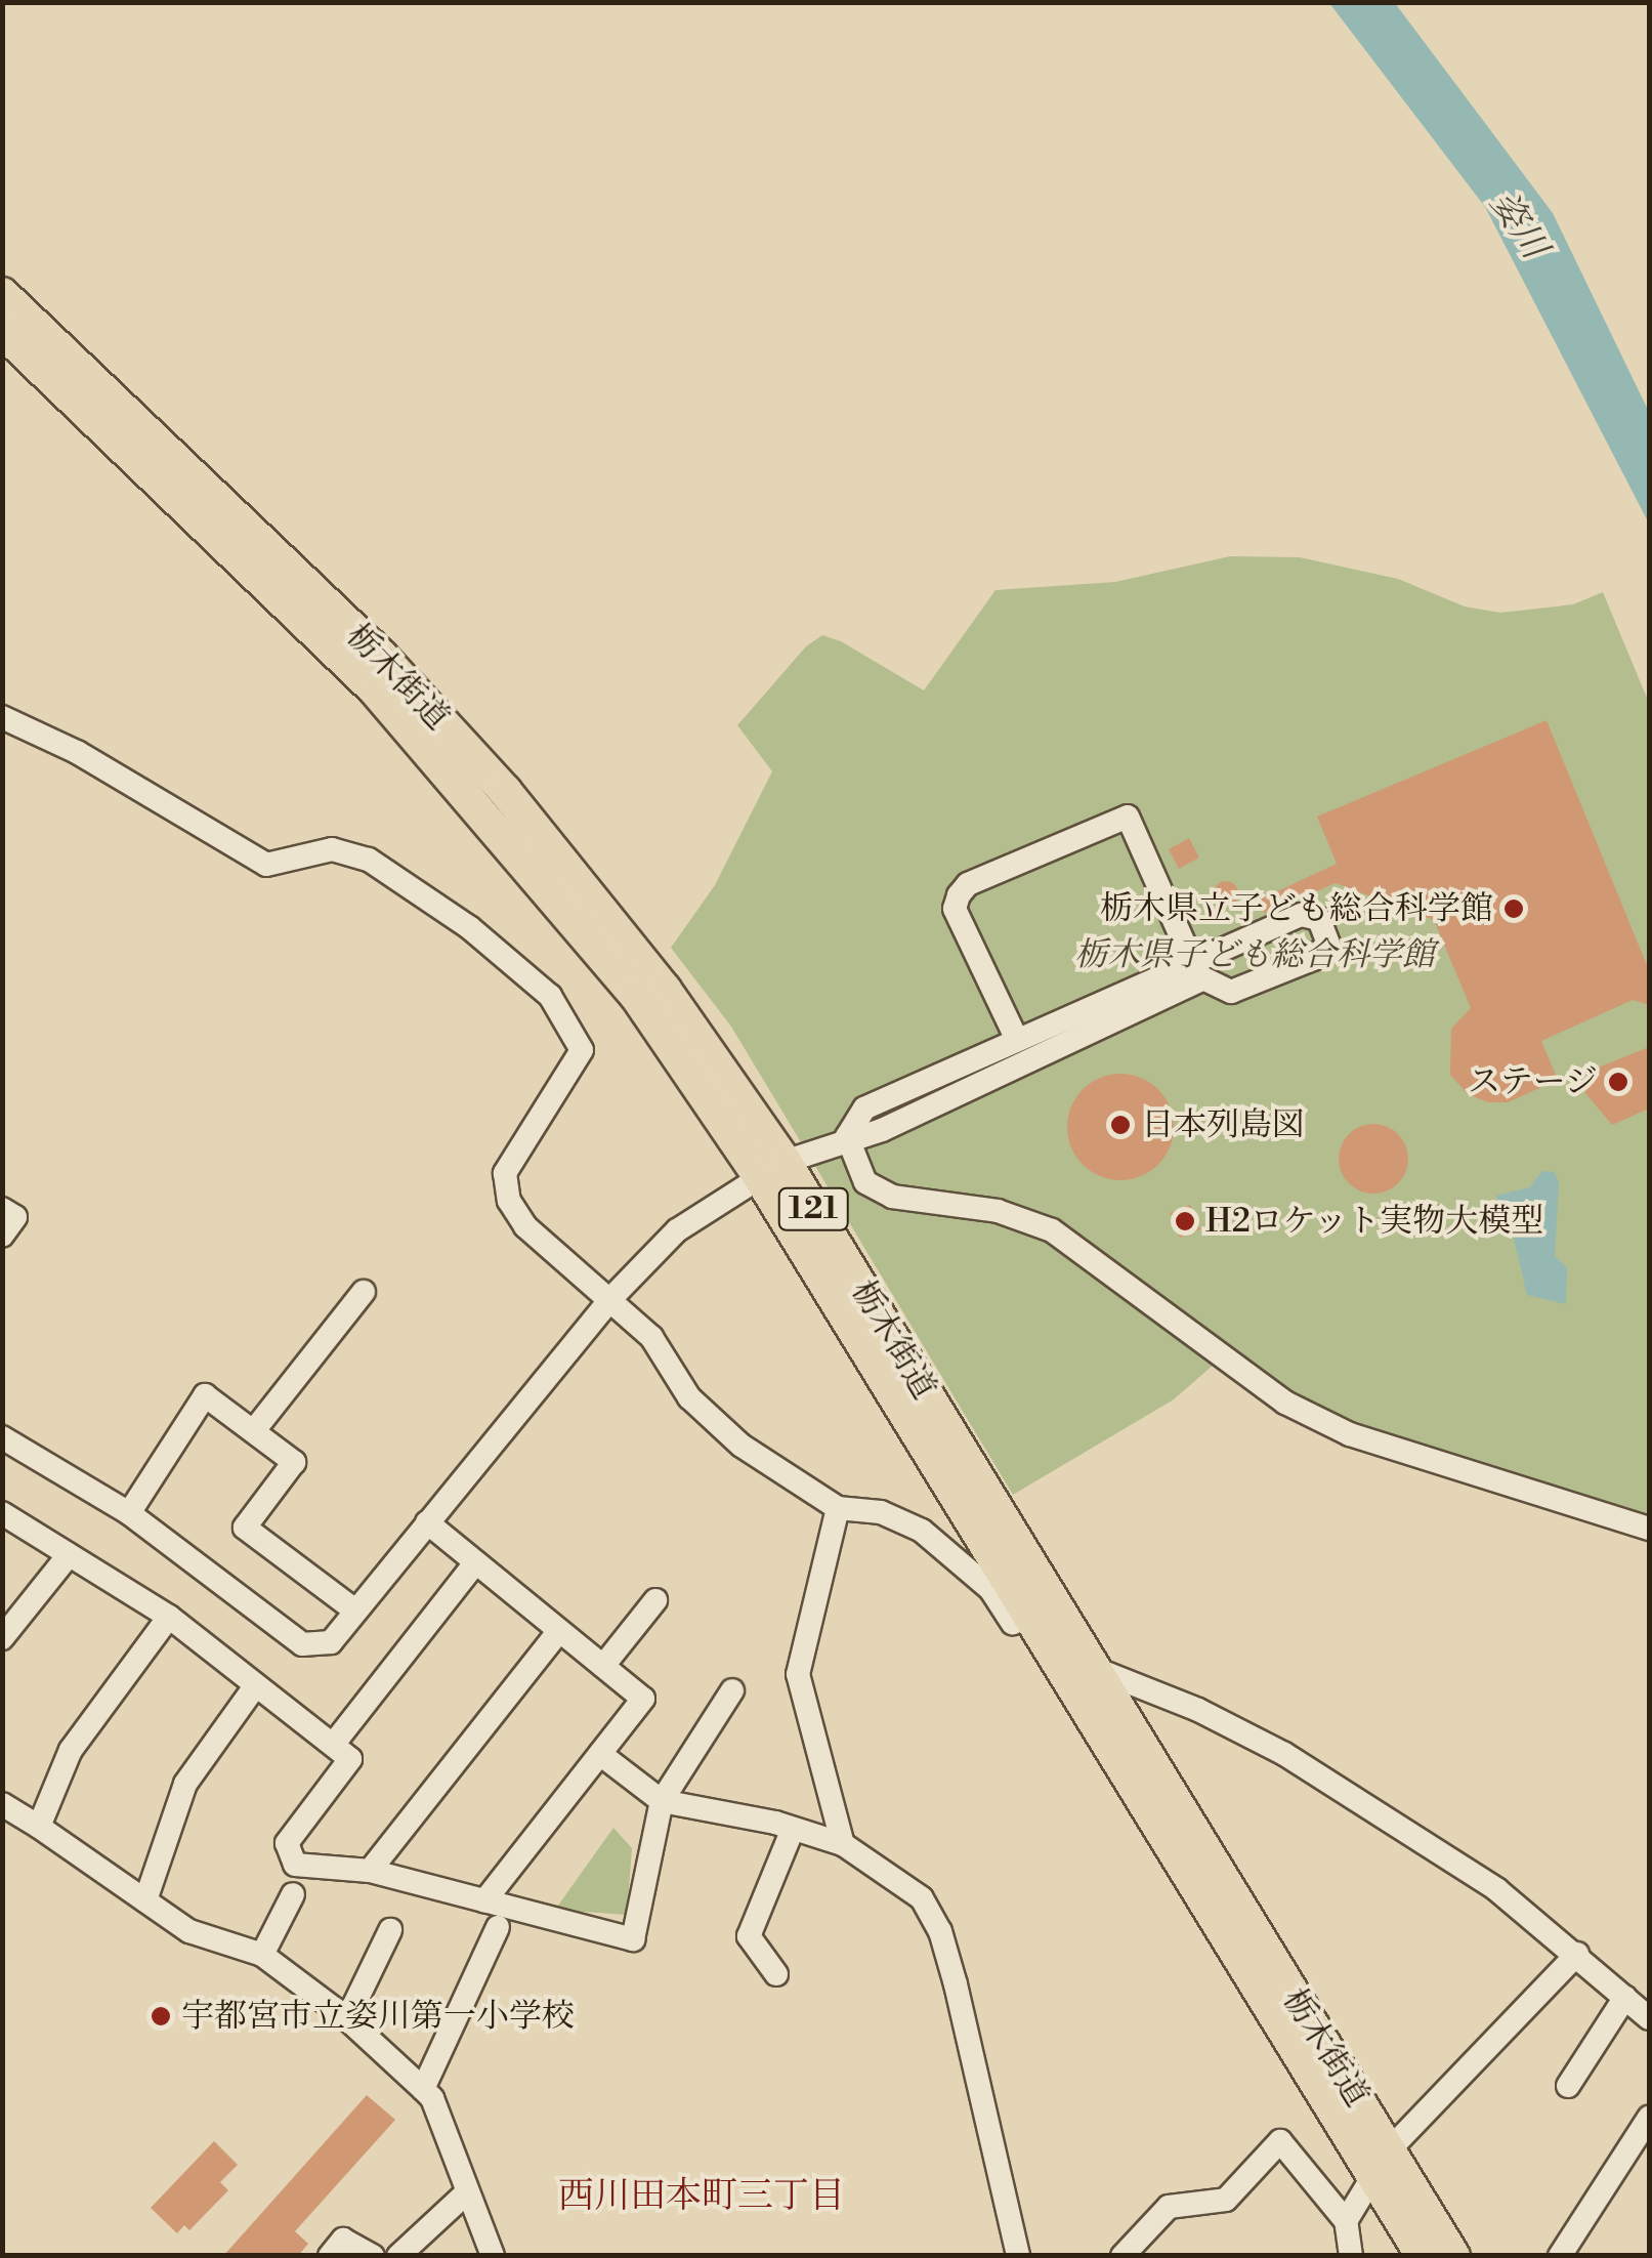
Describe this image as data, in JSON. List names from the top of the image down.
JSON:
{
  "streets": {
    "highway": ["栃木街道", "121"]
  },
  "districts": ["西川田本町三丁目"],
  "water": ["姿川"],
  "parks": ["栃木県子ども総合科学館"],
  "places": [
    "栃木県立子ども総合科学館",
    "ステージ",
    "日本列島図",
    "H2ロケット実物大模型",
    "宇都宮市立姿川第一小学校"
  ]
}
